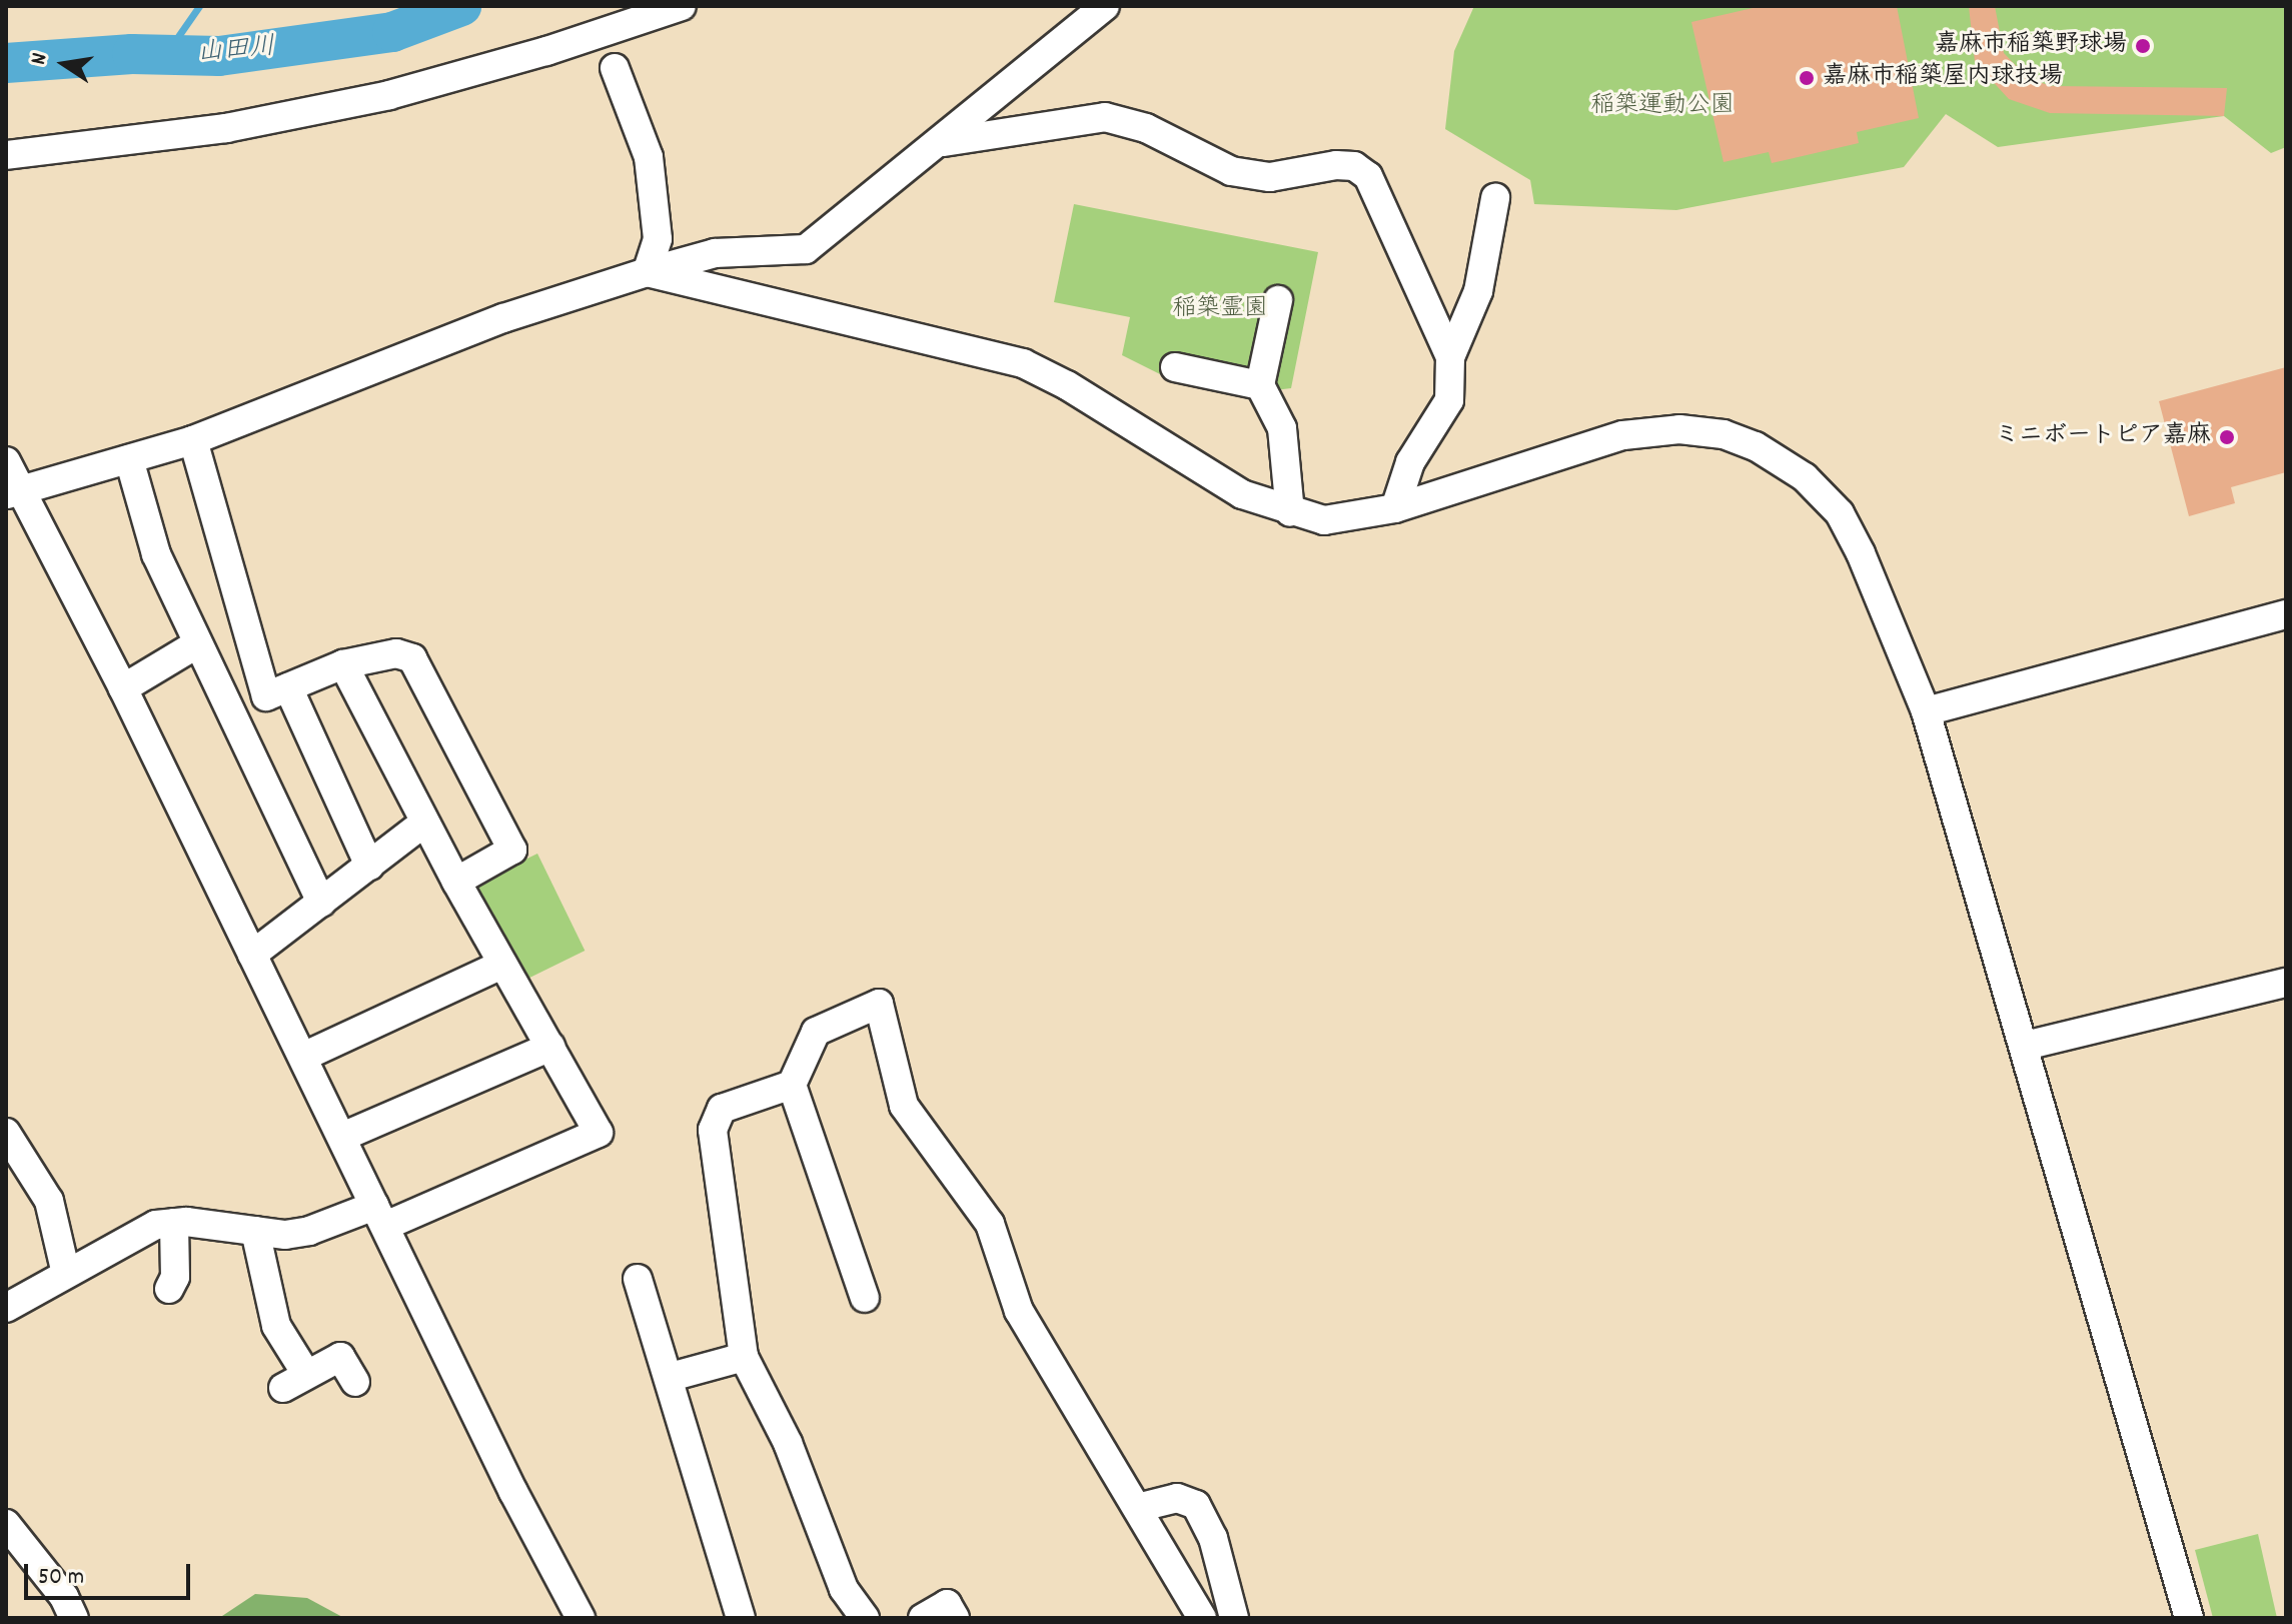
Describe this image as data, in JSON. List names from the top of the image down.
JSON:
{
  "water": ["山田川"],
  "parks": ["稲築運動公園", "稲築霊園"],
  "places": ["嘉麻市稲築野球場", "嘉麻市稲築屋内球技場", "ミニボートピア嘉麻"],
  "scale_bar": "50 m",
  "north": "left"
}
